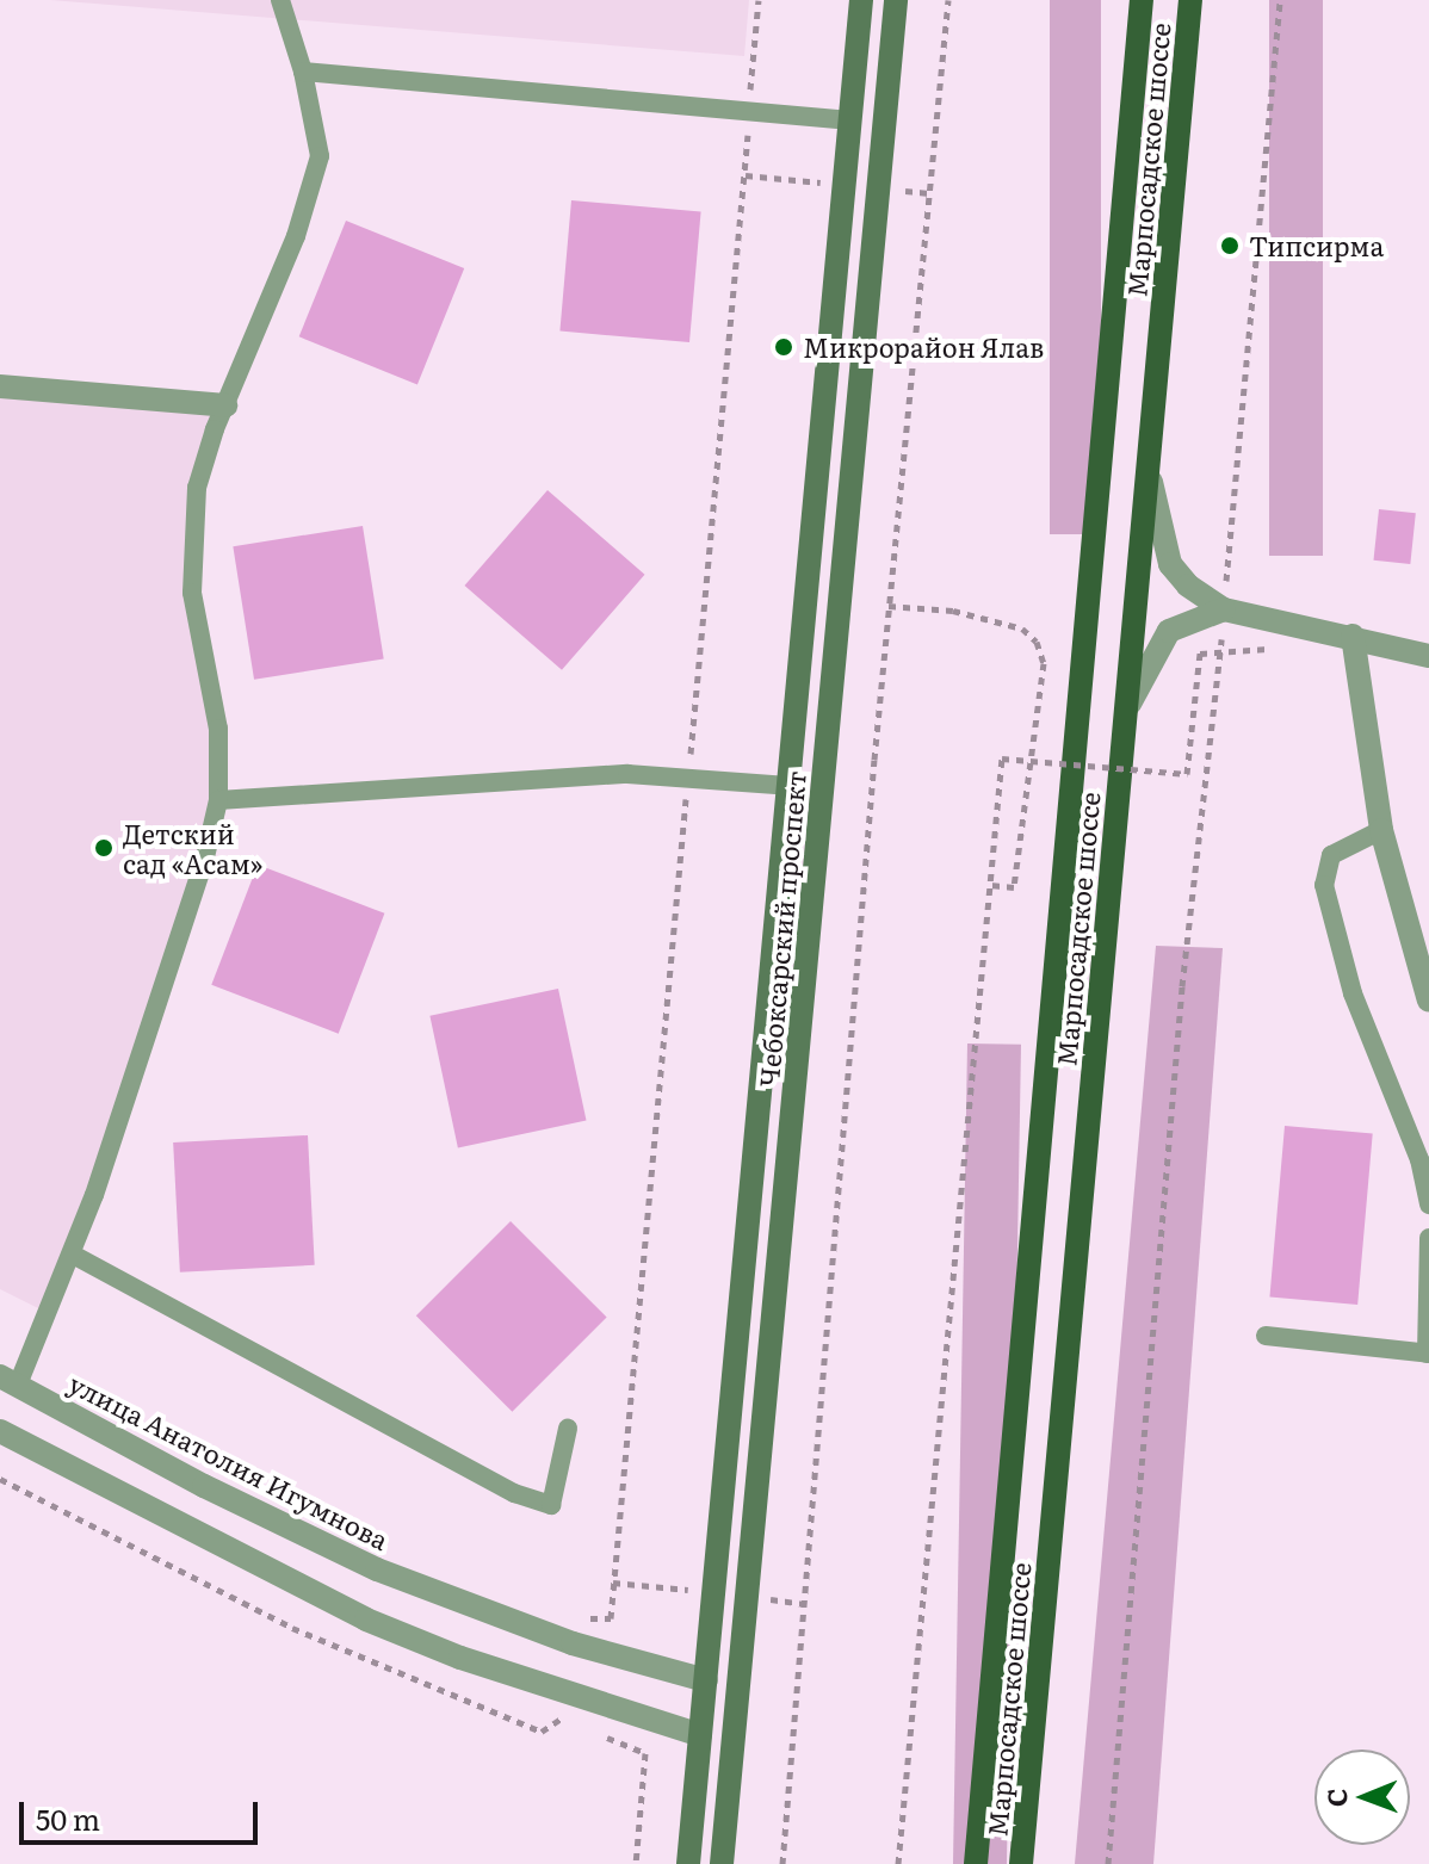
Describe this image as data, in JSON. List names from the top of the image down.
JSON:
{
  "streets": {
    "main road": ["Марпосадское шоссе"],
    "street": ["Чебоксарский проспект", "улица Анатолия Игумнова"]
  },
  "crossings": [
    ["Чебоксарский проспект", "улица Анатолия Игумнова"]
  ],
  "places": ["Типсирма", "Микрорайон Ялав", "Детский сад «Асам»"],
  "scale_bar": "50 m",
  "north": "left"
}
